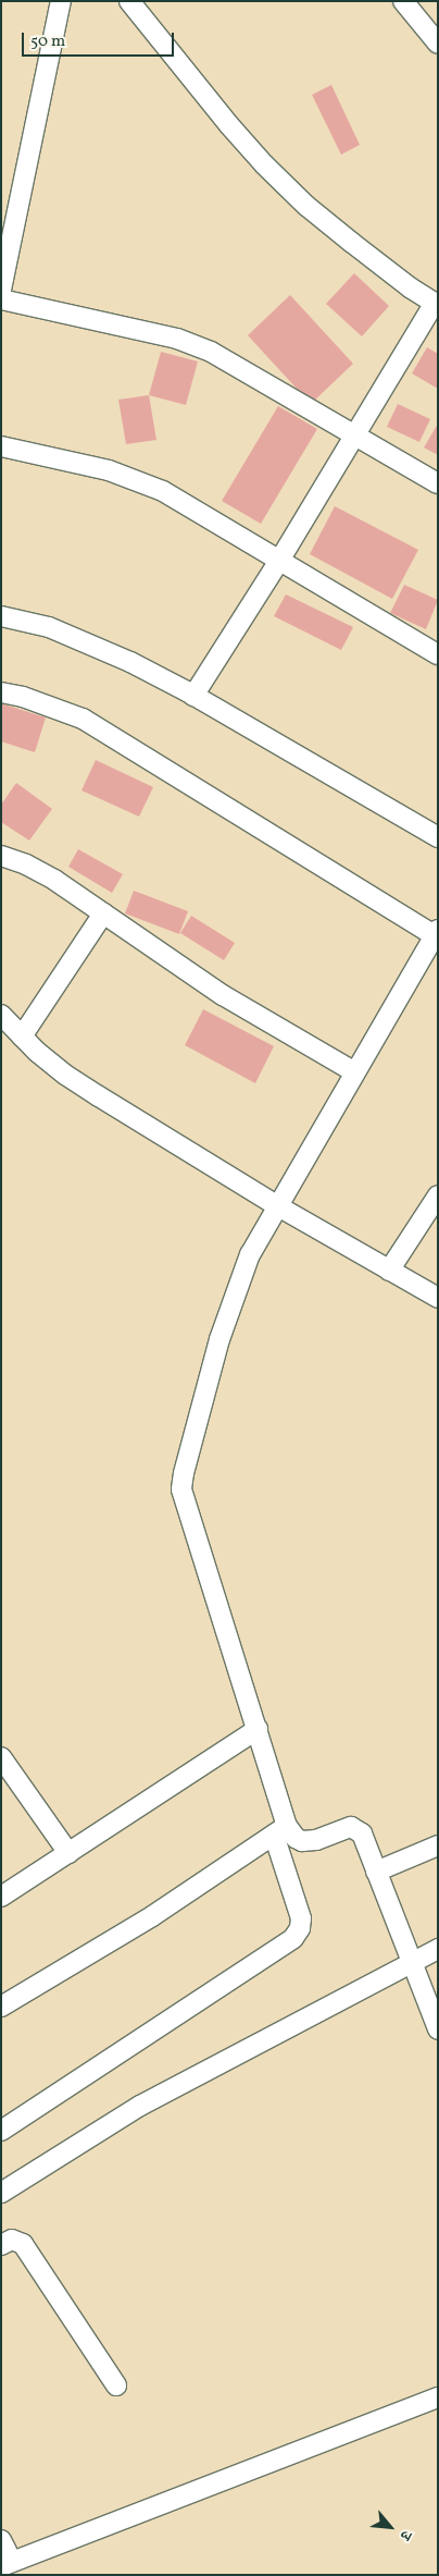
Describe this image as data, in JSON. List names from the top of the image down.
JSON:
{
  "scale_bar": "50 m",
  "north": "bottom right"
}
